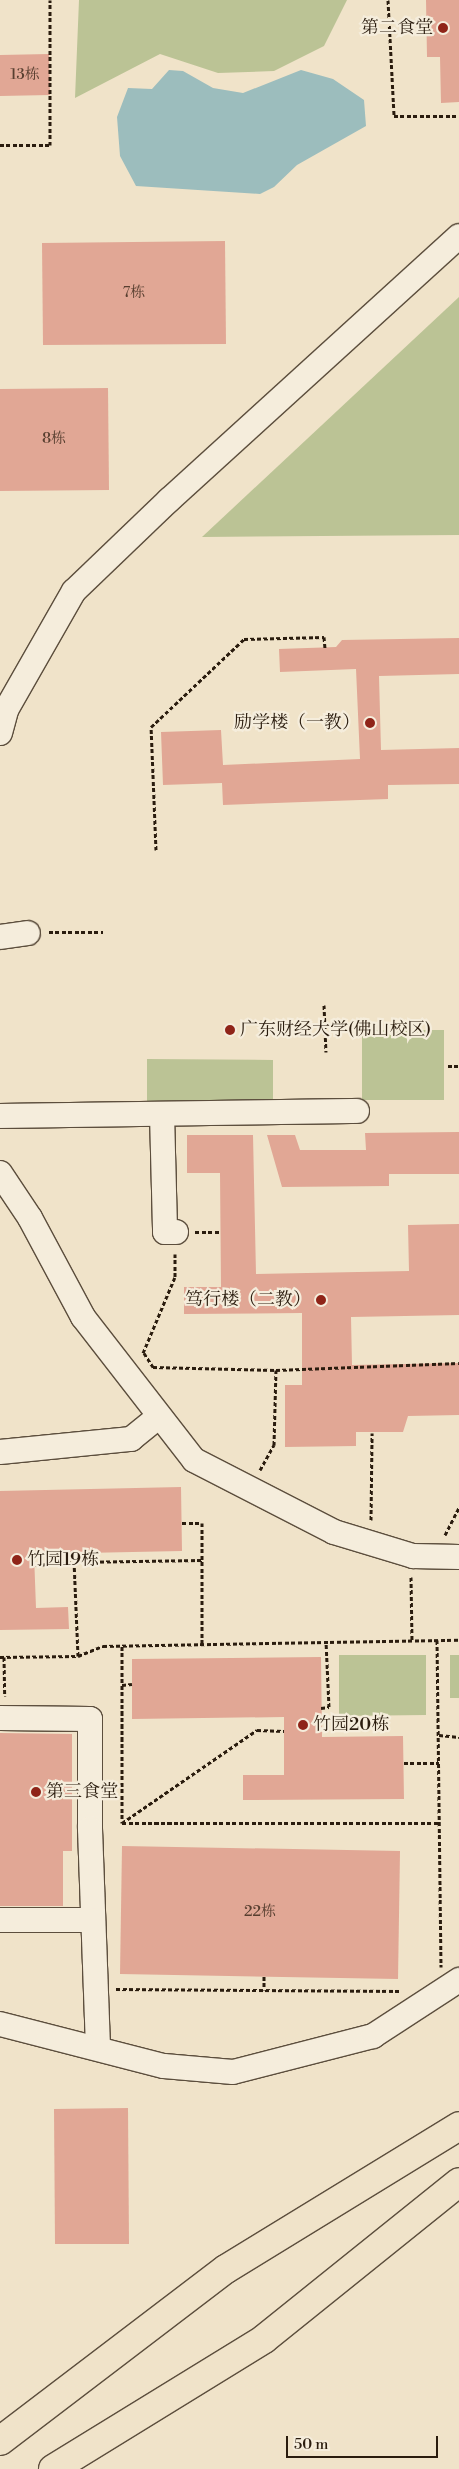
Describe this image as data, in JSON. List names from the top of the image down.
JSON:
{
  "places": [
    "第二食堂",
    "励学楼（一教）",
    "广东财经大学(佛山校区)",
    "笃行楼（二教）",
    "竹园19栋",
    "竹园20栋",
    "第三食堂"
  ],
  "house_numbers": [
    "13栋",
    "7栋",
    "8栋",
    "22栋"
  ],
  "scale_bar": "50 m"
}
